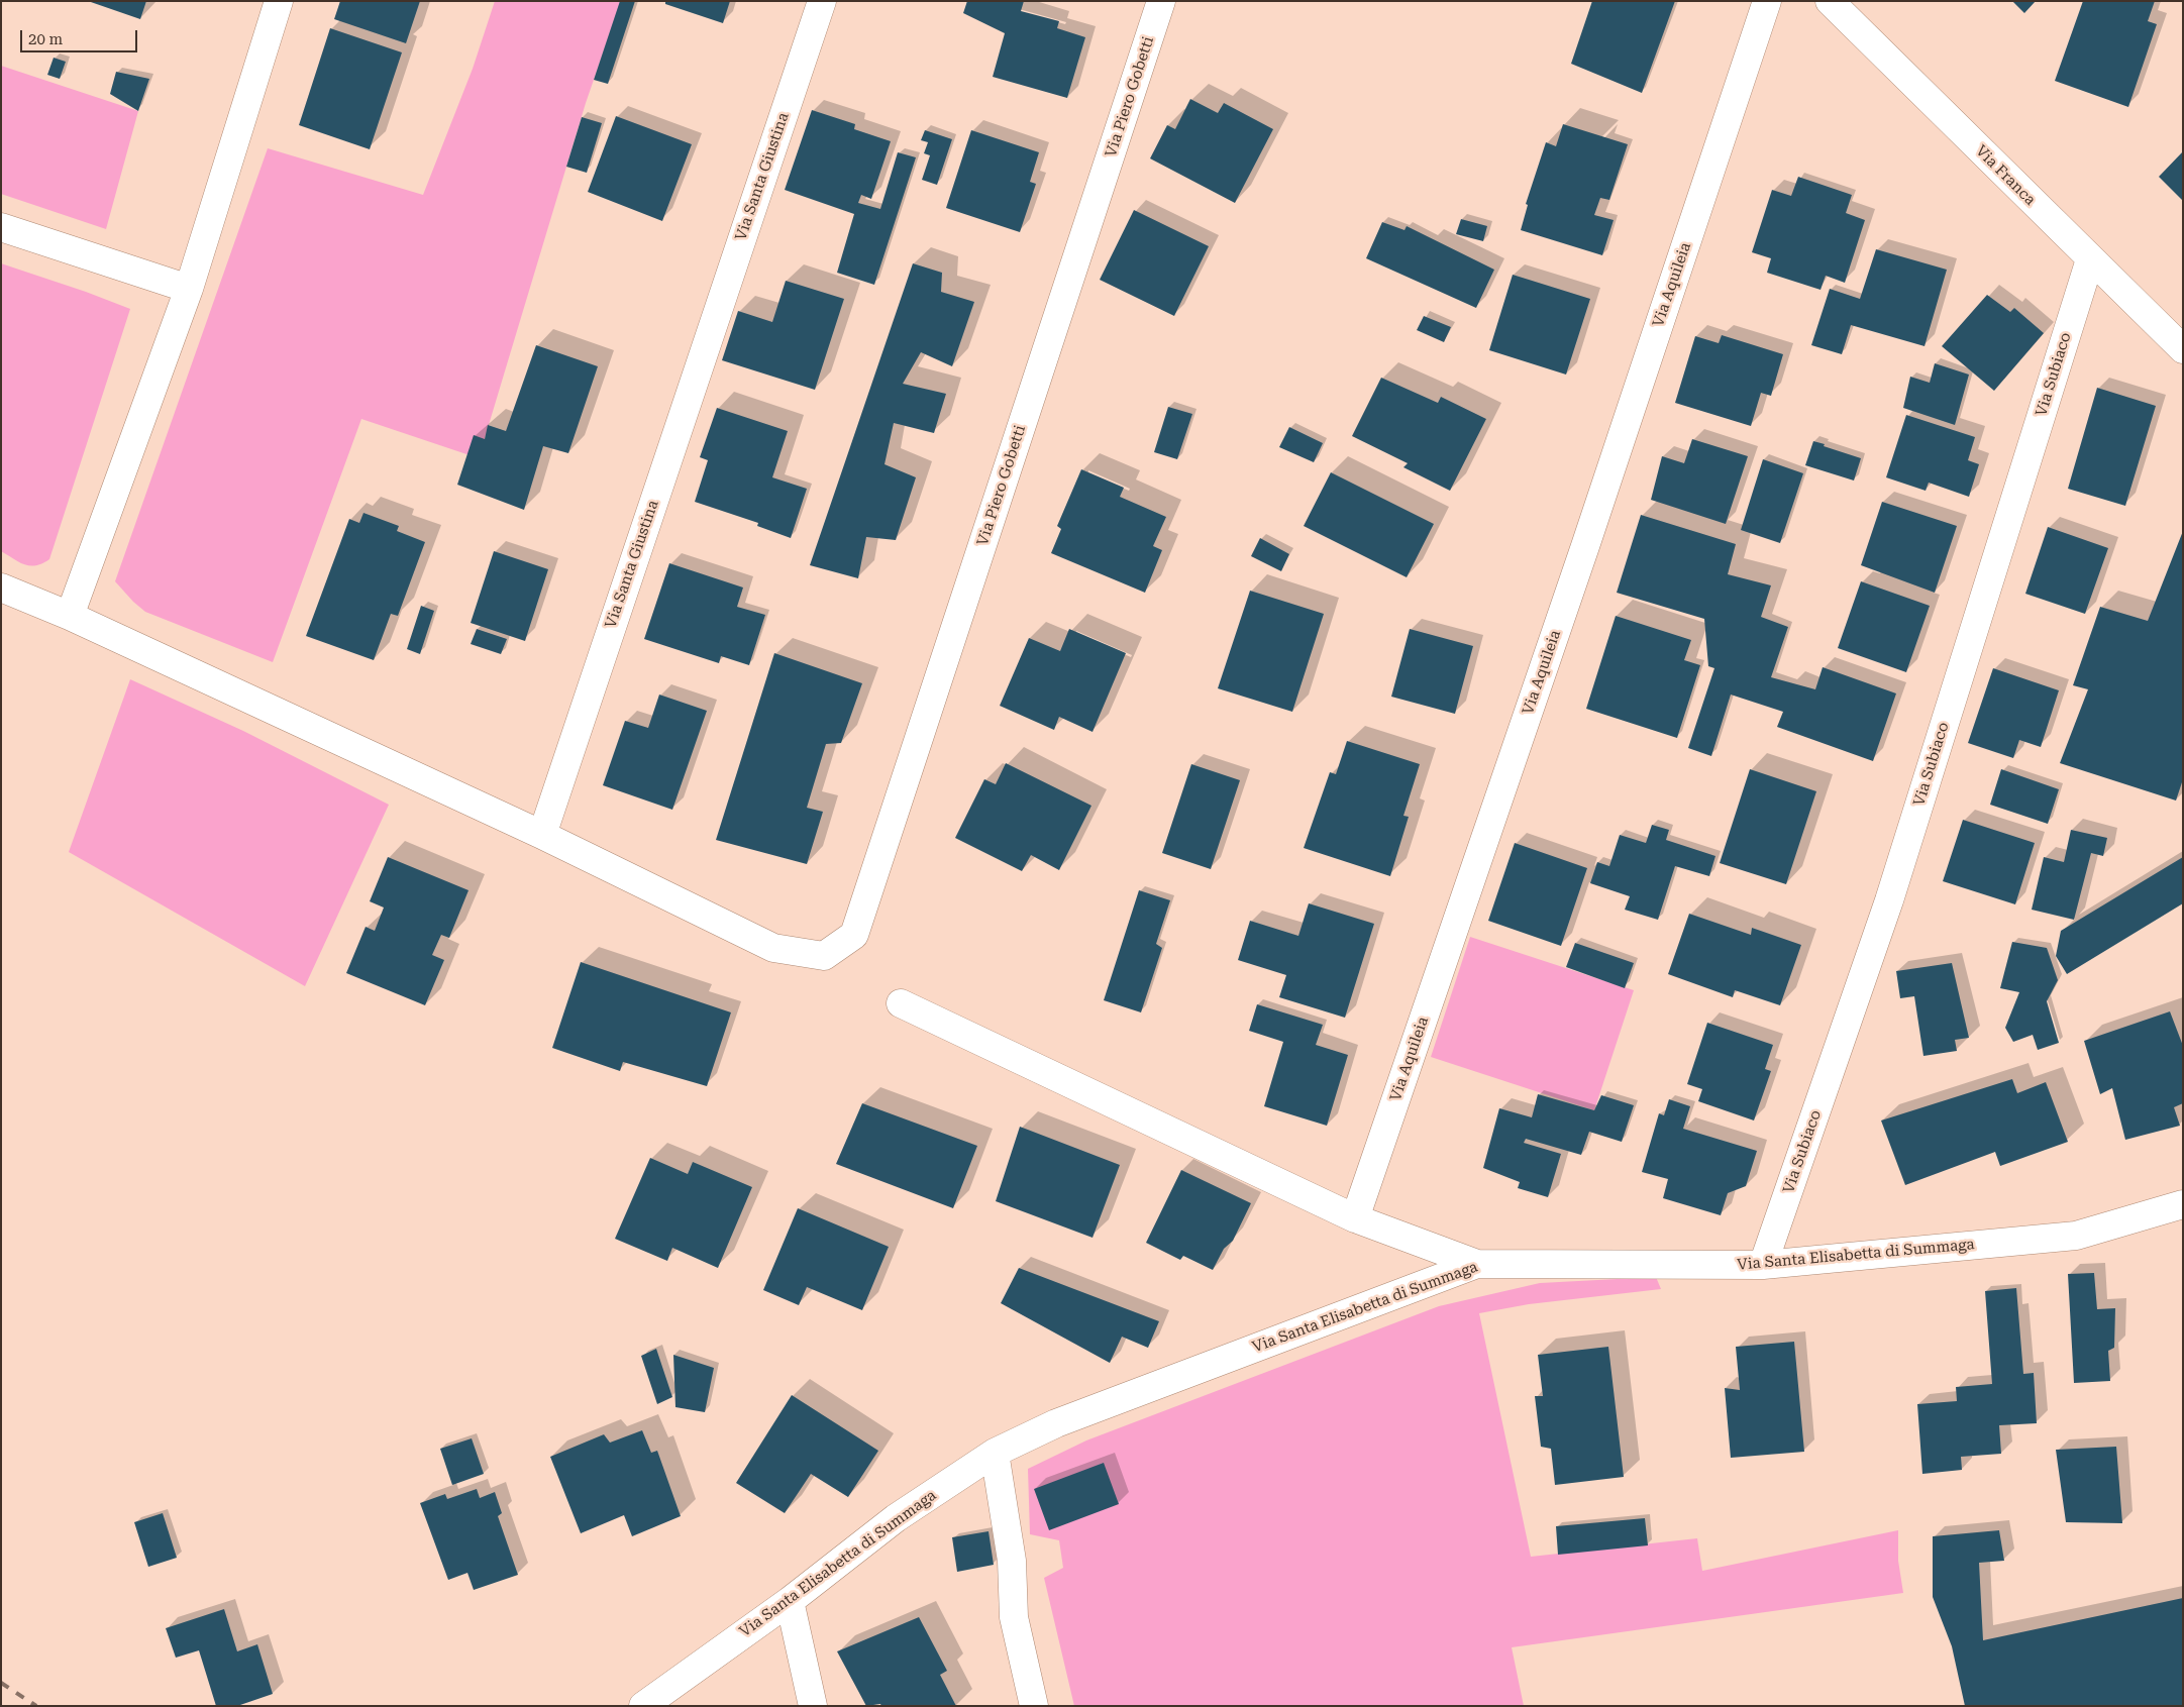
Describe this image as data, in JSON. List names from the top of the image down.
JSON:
{
  "streets": {
    "street": [
      "Via Piero Gobetti",
      "Via Franca",
      "Via Santa Giustina",
      "Via Aquileia",
      "Via Subiaco",
      "Via Santa Elisabetta di Summaga"
    ]
  },
  "crossings": [
    ["Via Piero Gobetti", "Via Santa Giustina"],
    ["Via Franca", "Via Subiaco"],
    ["Via Subiaco", "Via Santa Elisabetta di Summaga"]
  ],
  "scale_bar": "20 m"
}
